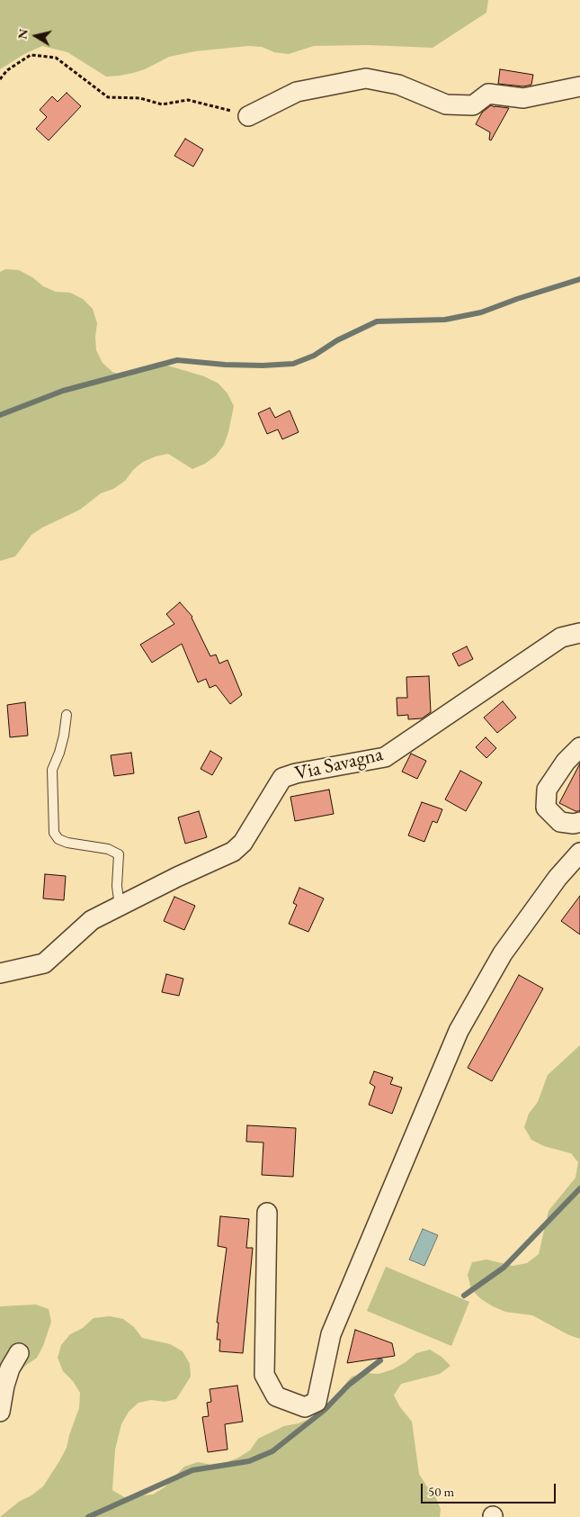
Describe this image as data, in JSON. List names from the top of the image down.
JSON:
{
  "streets": {
    "street": ["Via Savagna"]
  },
  "scale_bar": "50 m",
  "north": "left"
}
